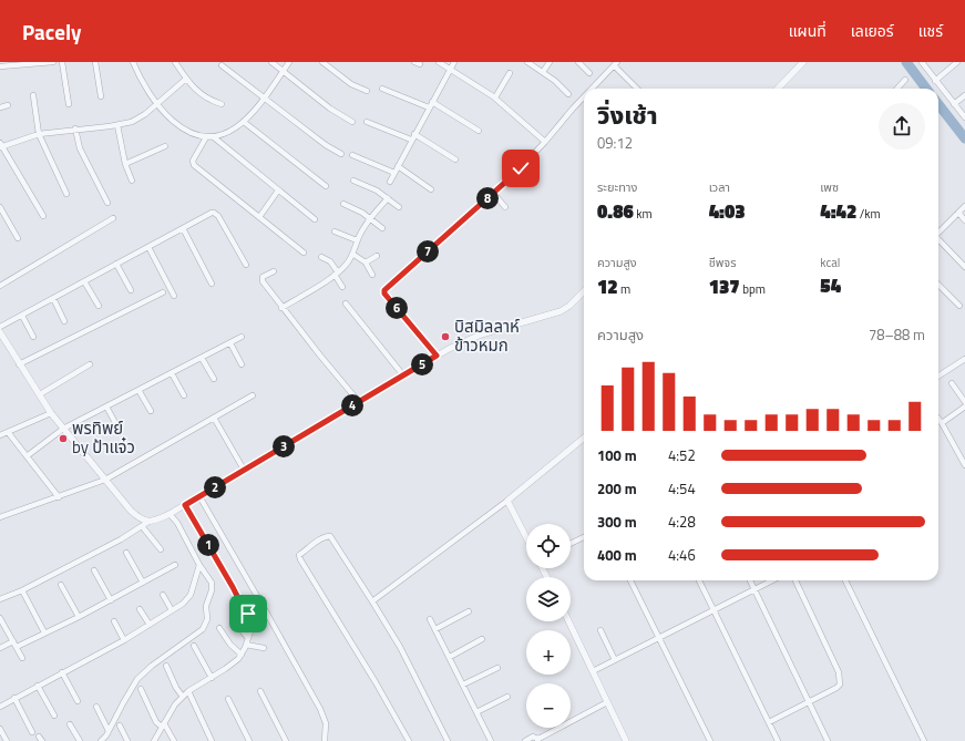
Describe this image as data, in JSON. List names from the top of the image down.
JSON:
{
  "places": ["บิสมิลลาห์ ข้าวหมก", "พรทิพย์ by ป้าแจ๋ว"],
  "page": {
    "header": "Pacely",
    "nav": ["แผนที่", "เลเยอร์", "แชร์"],
    "heading": ["วิ่งเช้า", "09:12"],
    "stats": [
      ["ระยะทาง", "0.86 km"],
      ["เวลา", "4:03"],
      ["เพซ", "4:42 /km"],
      ["ความสูง", "12 m"],
      ["ชีพจร", "137 bpm"],
      ["kcal", "54"]
    ],
    "pins": [
      "8",
      "7",
      "6",
      "5",
      "4",
      "3",
      "2",
      "1"
    ],
    "chart": ["ความสูง", "78–88 m"],
    "list": [
      {
        "name": "100 m",
        "note": "4:52"
      },
      {
        "name": "200 m",
        "note": "4:54"
      },
      {
        "name": "300 m",
        "note": "4:28"
      },
      {
        "name": "400 m",
        "note": "4:46"
      }
    ],
    "map_buttons": ["+", "−"]
  }
}
